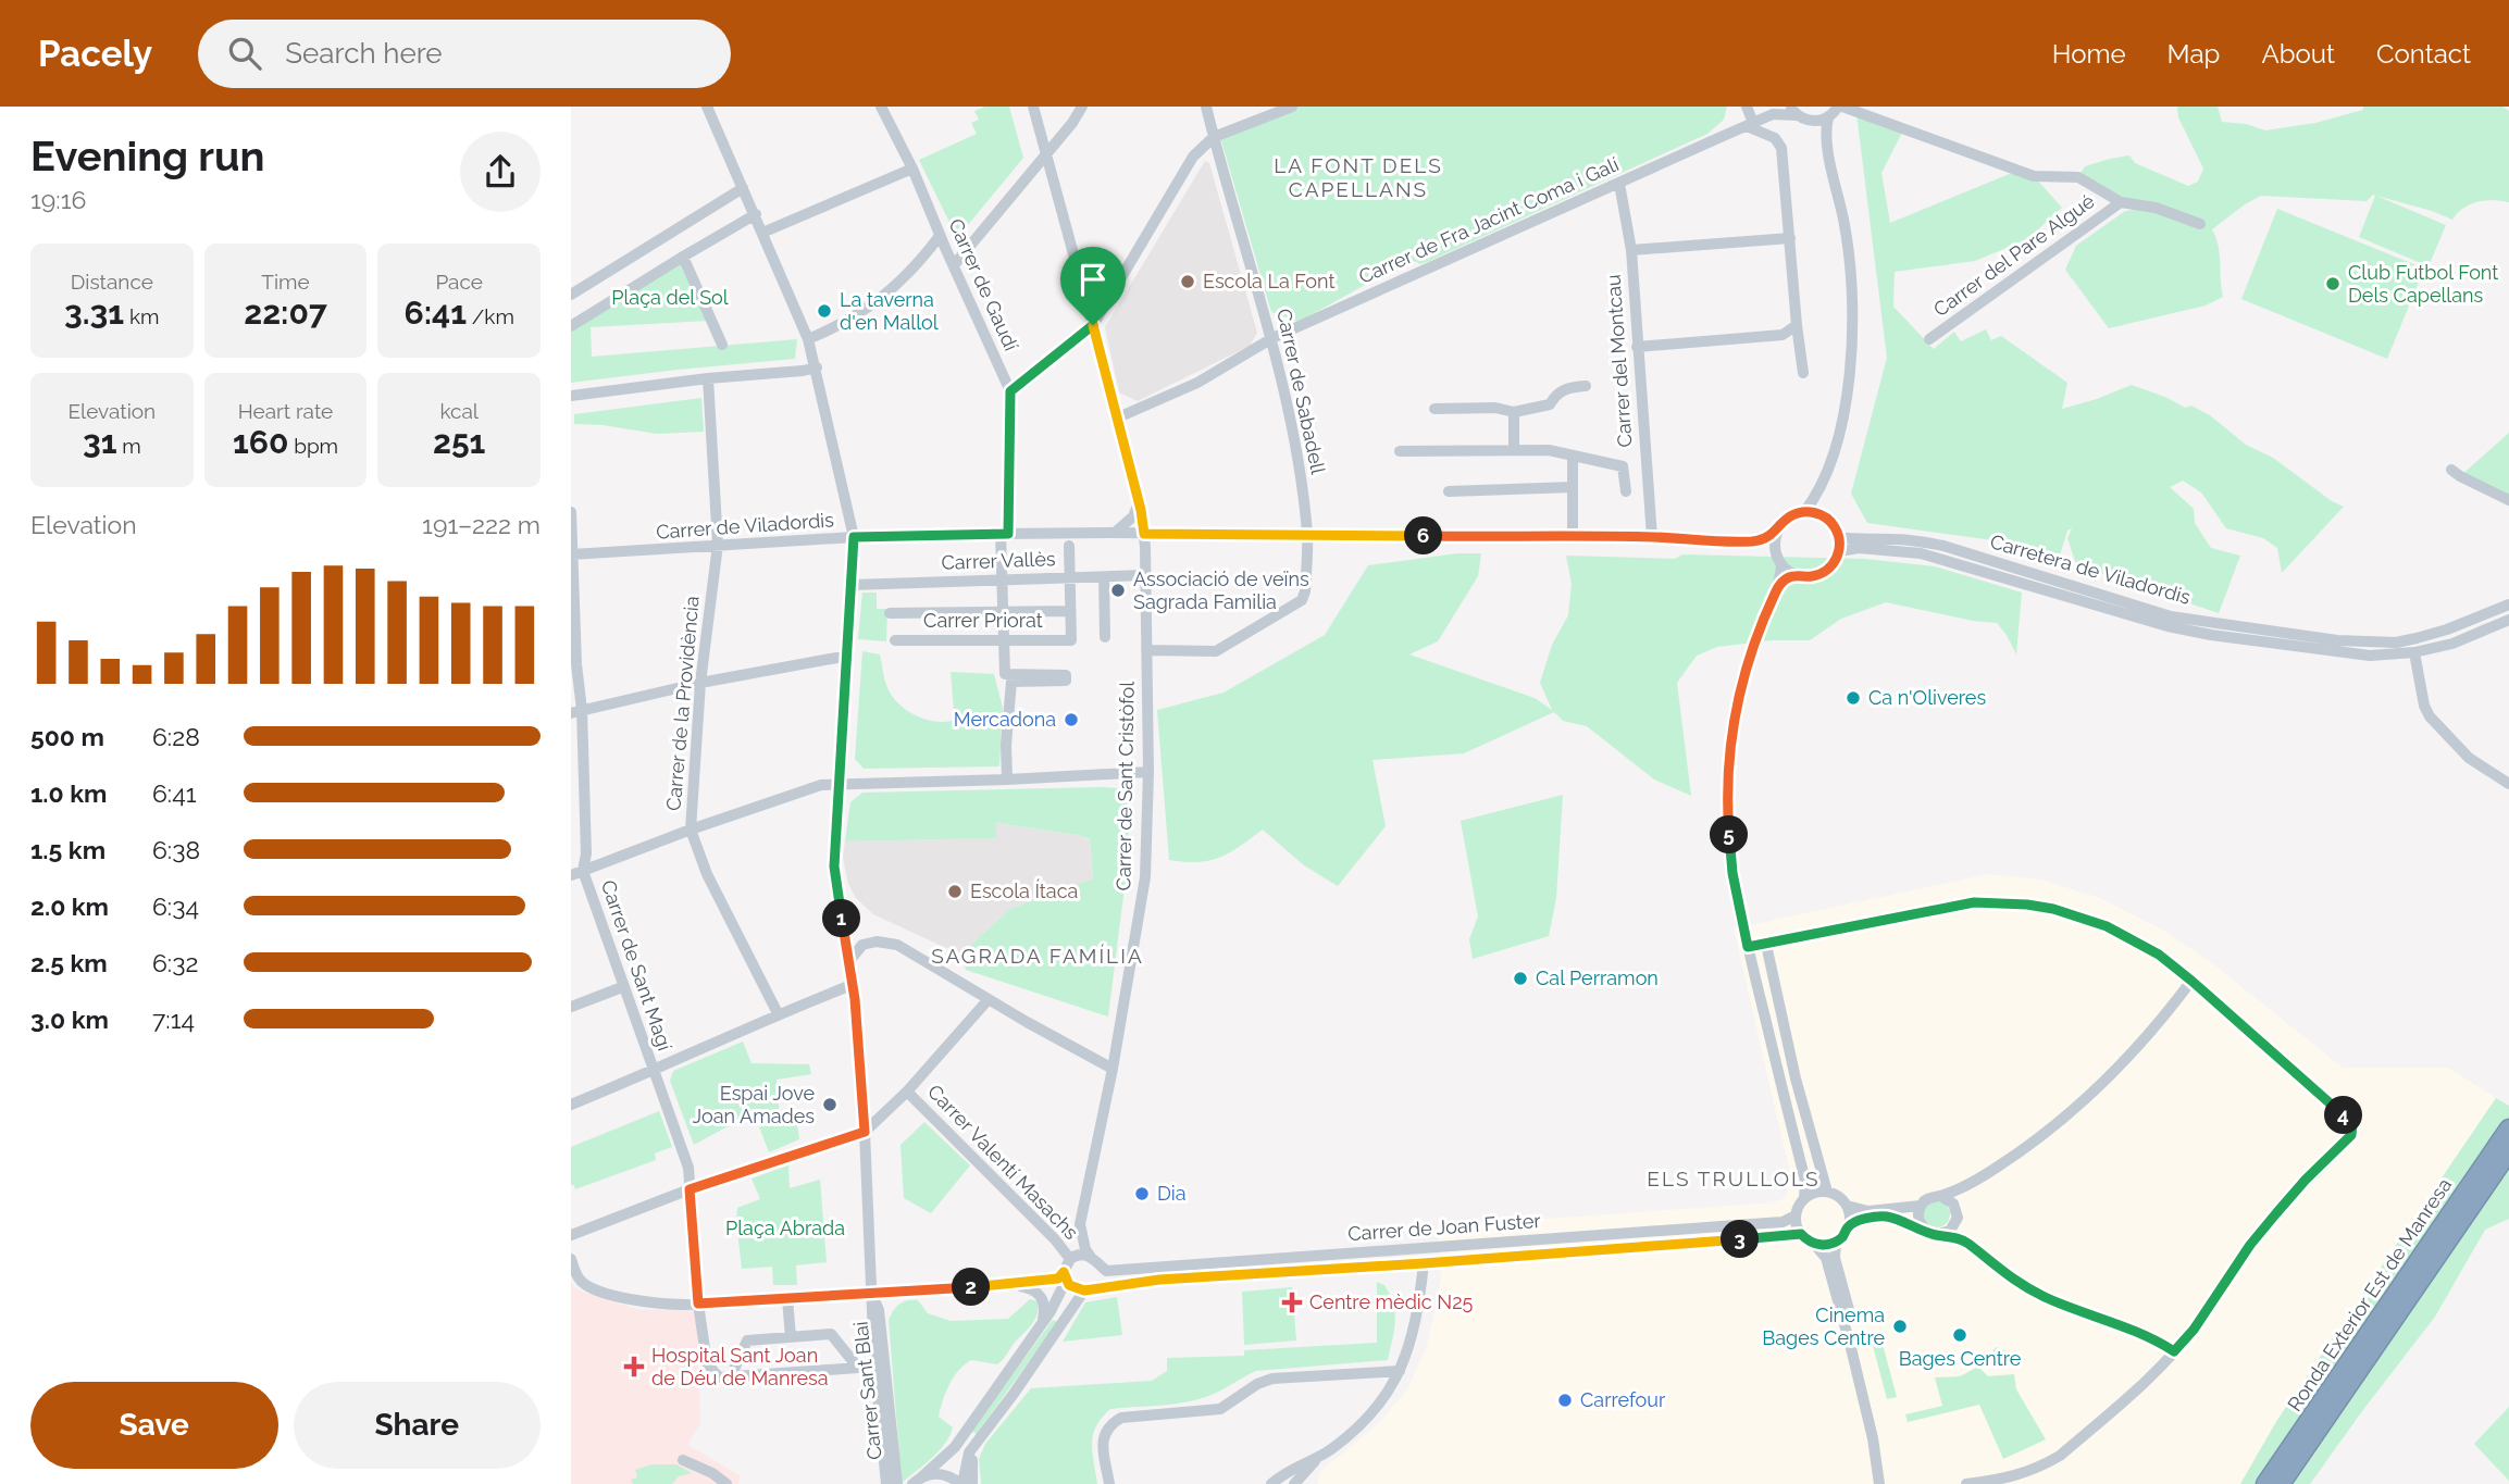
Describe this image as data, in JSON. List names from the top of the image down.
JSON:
{
  "streets": {
    "highway": ["Ronda Exterior Est de Manresa"],
    "street": [
      "Carrer de Fra Jacint Coma i Galí",
      "Carrer del Pare Algué",
      "Carrer de Gaudí",
      "Carrer del Montcau",
      "Carrer de Sabadell",
      "Carrer de Viladordis",
      "Carrer Vallès",
      "Carretera de Viladordis",
      "Carrer Priorat",
      "Carrer de la Providència",
      "Carrer de Sant Cristòfol",
      "Carrer de Sant Magí",
      "Carrer Valentí Masachs",
      "Carrer de Joan Fuster",
      "Carrer Sant Blai"
    ]
  },
  "crossings": [
    ["Carrer de Fra Jacint Coma i Galí", "Carrer del Montcau"],
    ["Carrer de Fra Jacint Coma i Galí", "Carrer de Sabadell"],
    ["Carrer de Fra Jacint Coma i Galí", "Carrer de Sant Cristòfol"],
    ["Carrer de Gaudí", "Carrer de Viladordis"],
    ["Carrer de Gaudí", "Carrer Vallès"],
    ["Carrer de Gaudí", "Carrer Priorat"],
    ["Carrer del Montcau", "Carrer de Viladordis"],
    ["Carrer de Sabadell", "Carrer de Viladordis"],
    ["Carrer de Sabadell", "Carrer de Sant Cristòfol"],
    ["Carrer de Viladordis", "Carrer de la Providència"],
    ["Carrer de Viladordis", "Carrer de Sant Cristòfol"],
    ["Carrer de Viladordis", "Carrer de Sant Magí"],
    ["Carrer de Viladordis", "Carrer Sant Blai"],
    ["Carrer Vallès", "Carrer de Sant Cristòfol"],
    ["Carrer Vallès", "Carrer Sant Blai"],
    ["Carrer de Sant Cristòfol", "Carrer Valentí Masachs"],
    ["Carrer de Sant Cristòfol", "Carrer de Joan Fuster"],
    ["Carrer Valentí Masachs", "Carrer de Joan Fuster"]
  ],
  "districts": ["LA FONT DELS CAPELLANS", "SAGRADA FAMÍLIA", "ELS TRULLOLS"],
  "parks": ["Plaça del Sol", "Plaça Abrada"],
  "places": {
    "other": [
      "Escola La Font",
      "Club Futbol Font Dels Capellans",
      "La taverna d'en Mallol",
      "Associació de veïns Sagrada Familia",
      "Ca n'Oliveres",
      "Mercadona",
      "Escola Ítaca",
      "Cal Perramon",
      "Espai Jove Joan Amades",
      "Dia",
      "Cinema Bages Centre",
      "Bages Centre",
      "Carrefour"
    ],
    "health": ["Centre mèdic N25", "Hospital Sant Joan de Déu de Manresa"]
  },
  "page": {
    "header": "Pacely",
    "search": "Search here",
    "nav": [
      "Home",
      "Map",
      "About",
      "Contact"
    ],
    "heading": ["Evening run", "19:16"],
    "stats": [
      ["Distance", "3.31 km"],
      ["Time", "22:07"],
      ["Pace", "6:41 /km"],
      ["Elevation", "31 m"],
      ["Heart rate", "160 bpm"],
      ["kcal", "251"]
    ],
    "chart": ["Elevation", "191–222 m"],
    "pins": [
      "6",
      "5",
      "1",
      "4",
      "3",
      "2"
    ],
    "list": [
      {
        "name": "500 m",
        "note": "6:28"
      },
      {
        "name": "1.0 km",
        "note": "6:41"
      },
      {
        "name": "1.5 km",
        "note": "6:38"
      },
      {
        "name": "2.0 km",
        "note": "6:34"
      },
      {
        "name": "2.5 km",
        "note": "6:32"
      },
      {
        "name": "3.0 km",
        "note": "7:14"
      }
    ],
    "buttons": ["Save", "Share"]
  }
}
